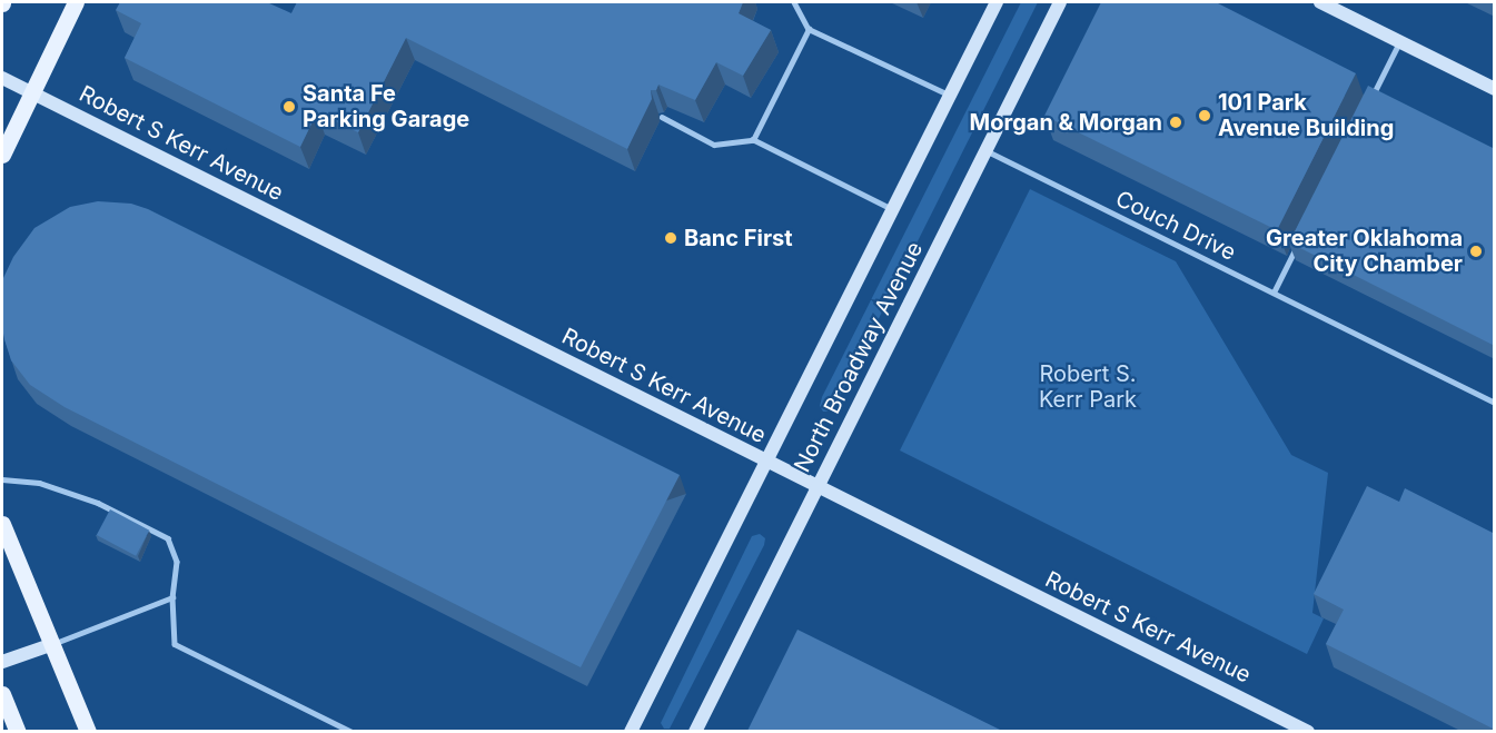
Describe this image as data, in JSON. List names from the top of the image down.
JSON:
{
  "streets": {
    "street": ["Robert S Kerr Avenue", "North Broadway Avenue"],
    "lane": ["Couch Drive"]
  },
  "crossings": [
    ["Robert S Kerr Avenue", "North Broadway Avenue"],
    ["Couch Drive", "North Broadway Avenue"]
  ],
  "parks": ["Robert S. Kerr Park"],
  "places": [
    "Santa Fe Parking Garage",
    "101 Park Avenue Building",
    "Morgan & Morgan",
    "Banc First",
    "Greater Oklahoma City Chamber"
  ]
}
